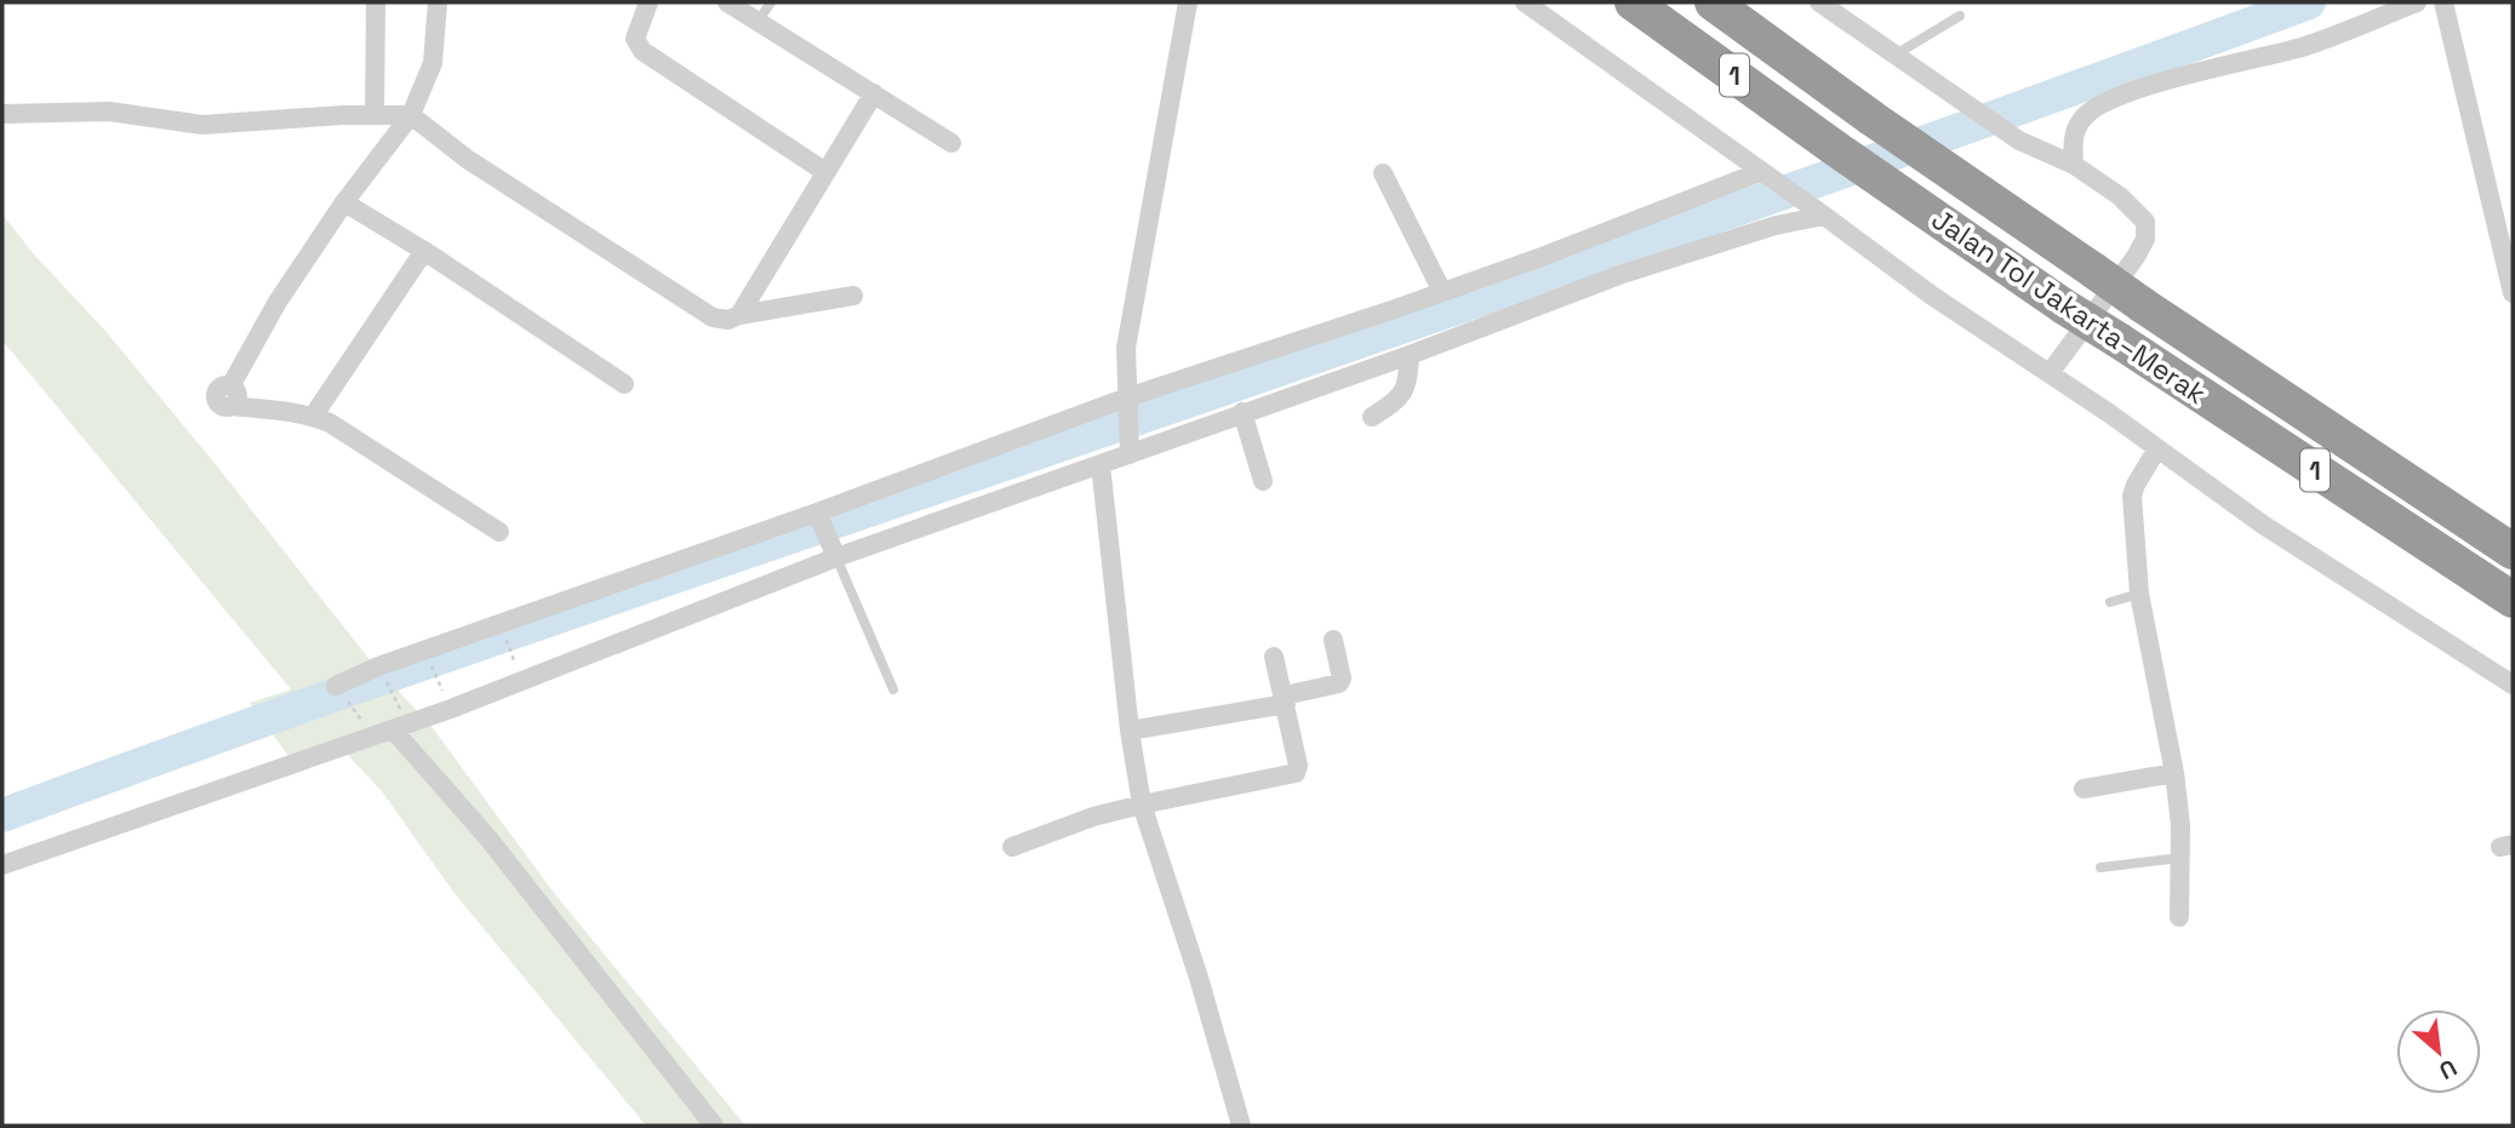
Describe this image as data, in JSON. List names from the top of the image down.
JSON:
{
  "streets": {
    "highway": ["1", "Jalan Tol Jakarta–Merak"]
  },
  "north": "bottom right"
}
